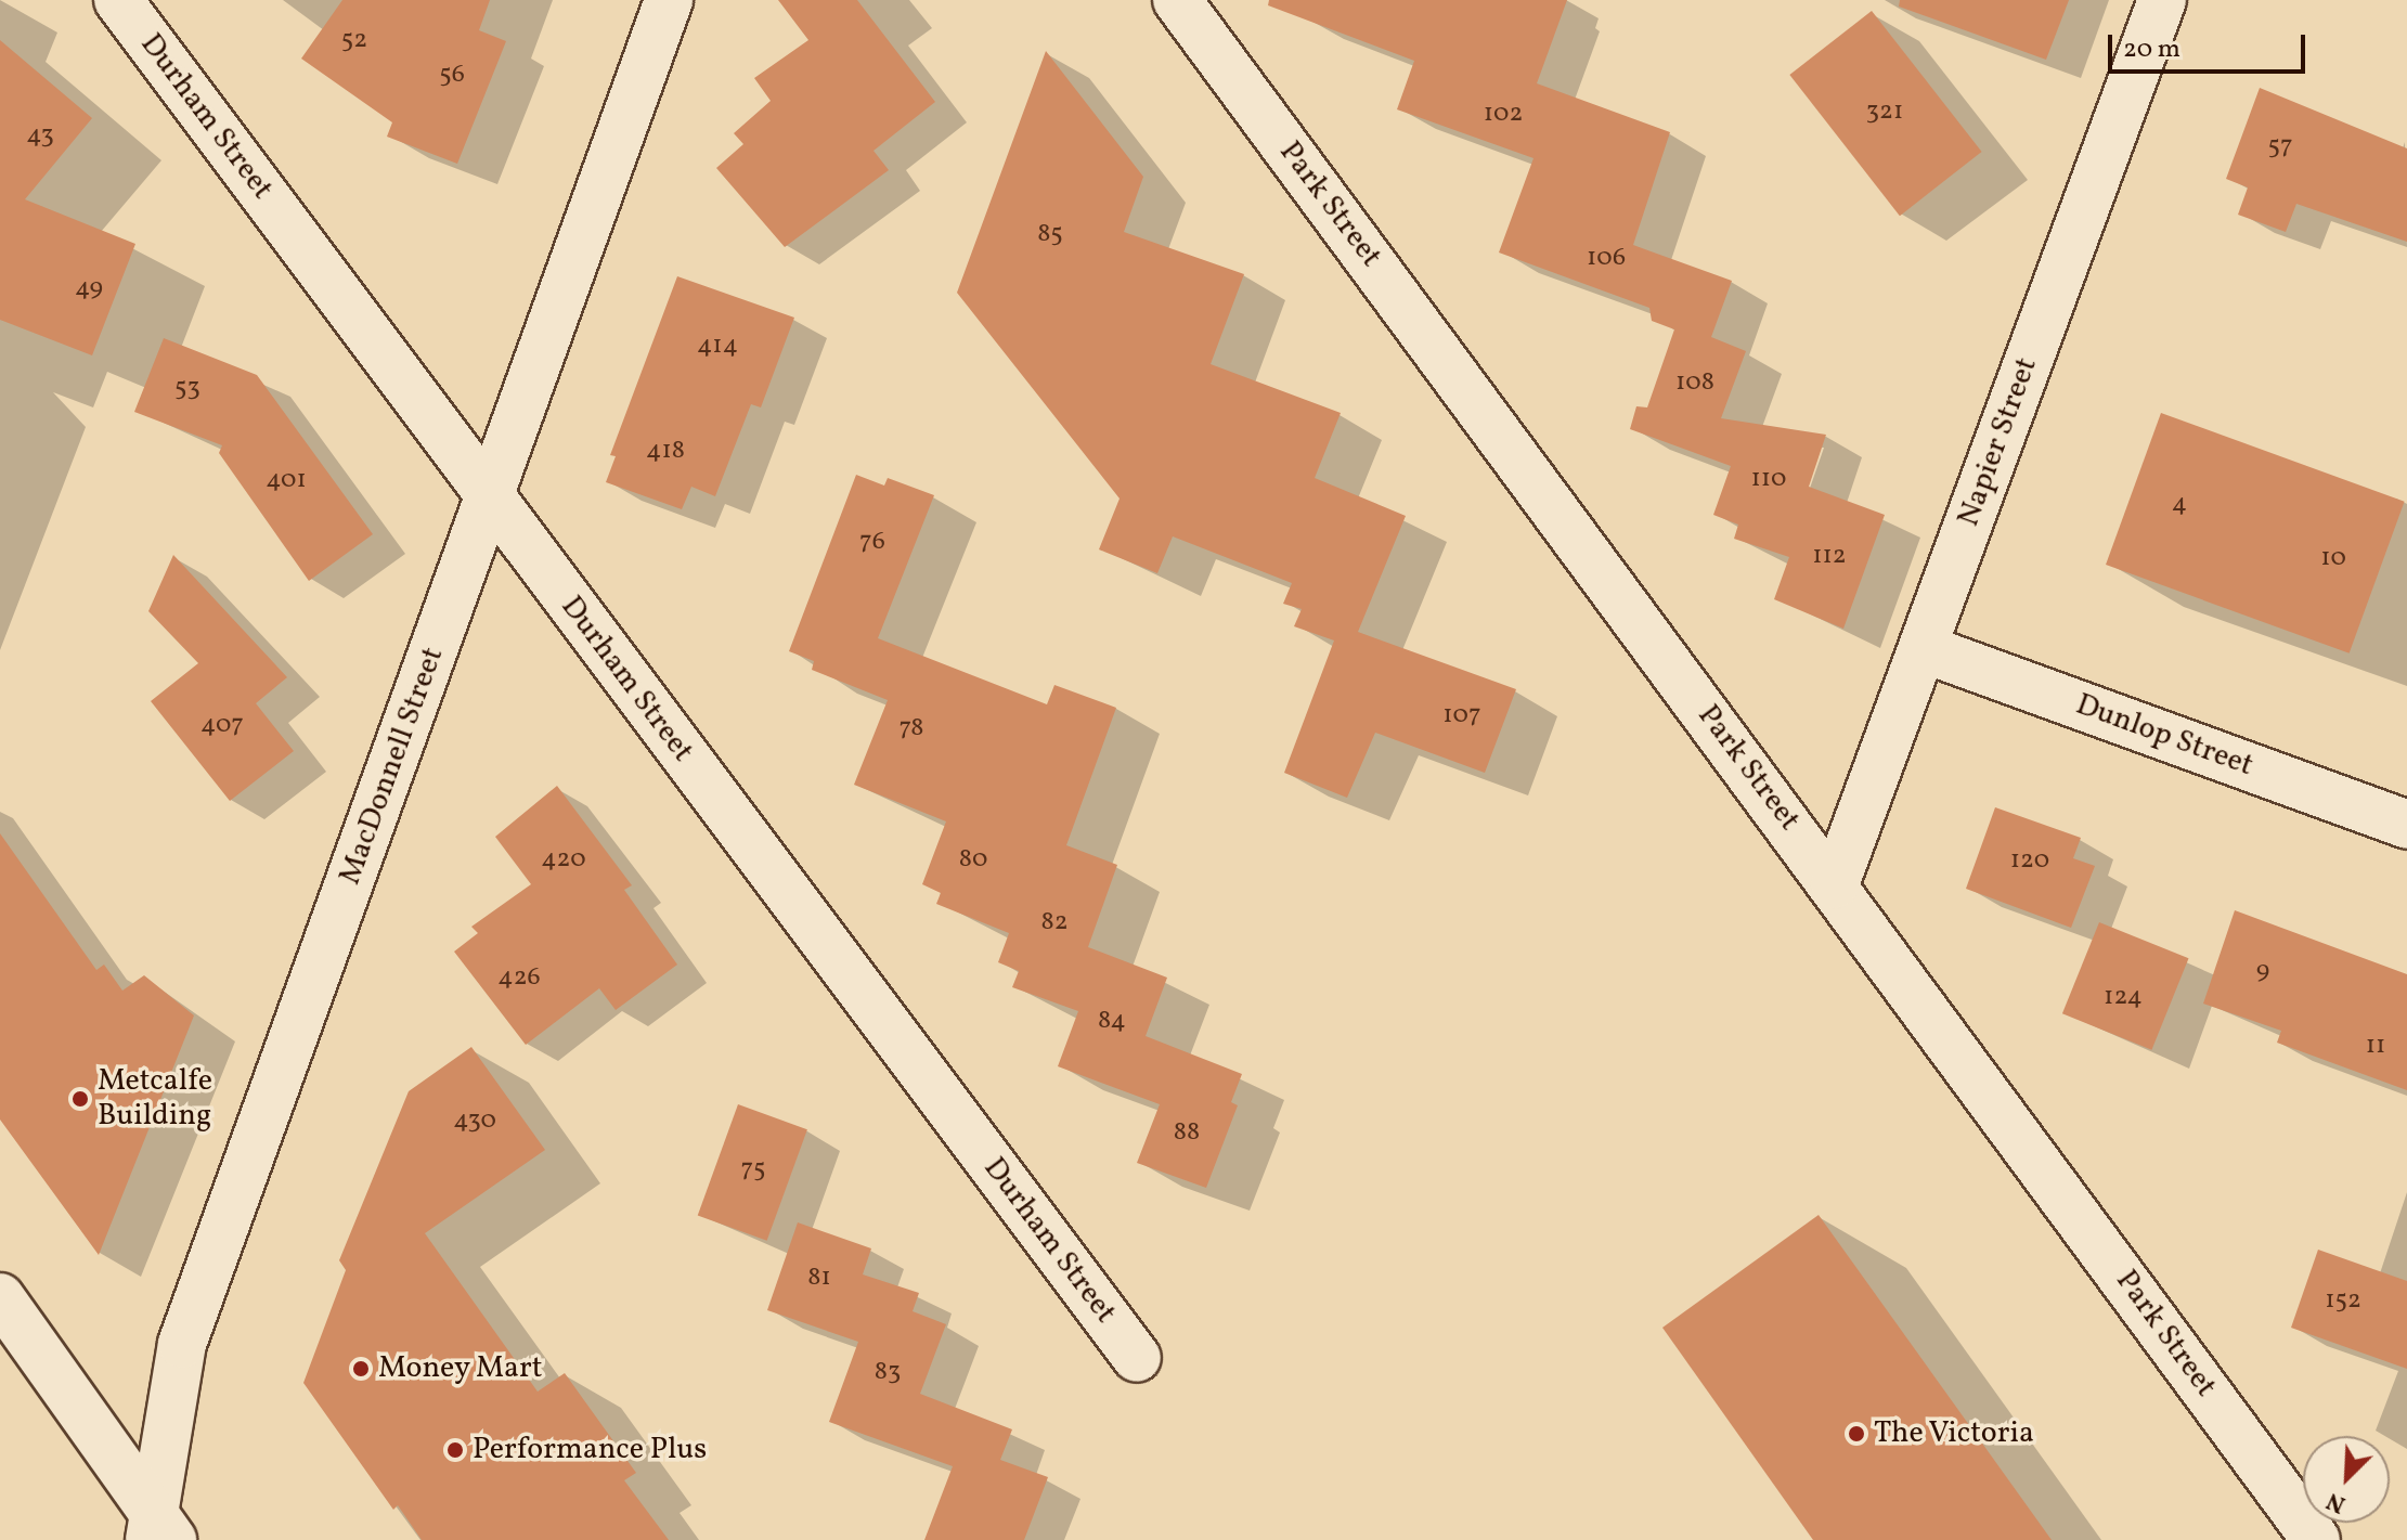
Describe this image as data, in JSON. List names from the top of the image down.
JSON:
{
  "streets": {
    "street": [
      "Durham Street",
      "Park Street",
      "Napier Street",
      "Dunlop Street",
      "MacDonnell Street"
    ]
  },
  "crossings": [
    ["Durham Street", "MacDonnell Street"],
    ["Park Street", "Napier Street"],
    ["Napier Street", "Dunlop Street"]
  ],
  "places": [
    "Metcalfe Building",
    "Money Mart",
    "The Victoria",
    "Performance Plus"
  ],
  "house_numbers": [
    "52",
    "56",
    "321",
    "102",
    "43",
    "57",
    "85",
    "106",
    "49",
    "414",
    "108",
    "53",
    "418",
    "110",
    "401",
    "4",
    "76",
    "112",
    "10",
    "107",
    "407",
    "78",
    "420",
    "80",
    "120",
    "82",
    "9",
    "426",
    "124",
    "84",
    "11",
    "430",
    "88",
    "75",
    "81",
    "152",
    "83"
  ],
  "scale_bar": "20 m",
  "north": "bottom left"
}
